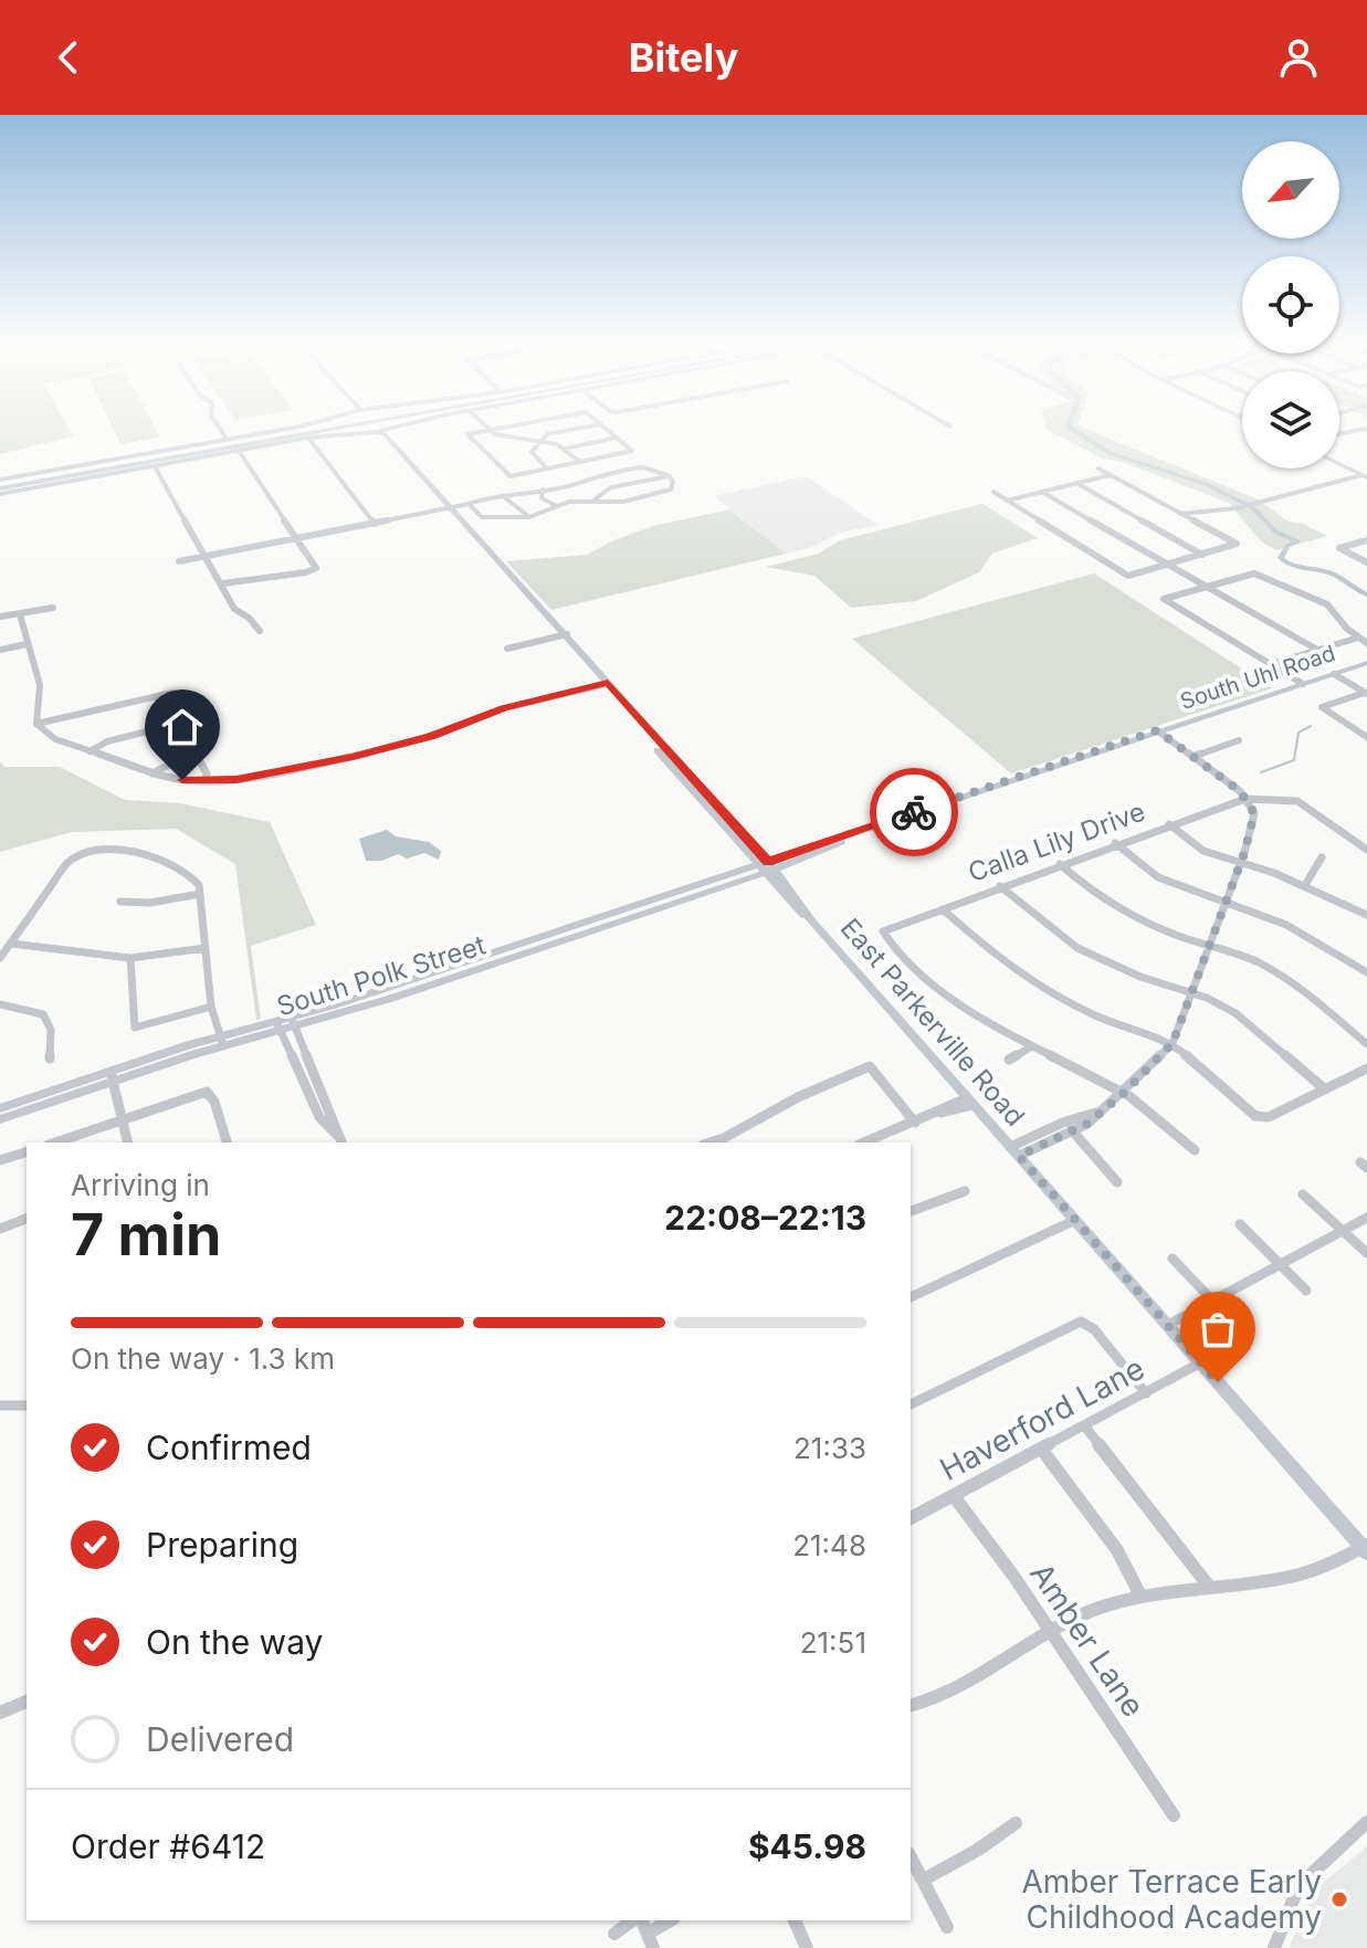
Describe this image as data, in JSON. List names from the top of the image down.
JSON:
{
  "streets": {
    "main road": ["South Uhl Road", "South Polk Street", "East Parkerville Road"],
    "street": ["Calla Lily Drive", "Haverford Lane", "Amber Lane"]
  },
  "crossings": [
    ["South Uhl Road", "South Polk Street"],
    ["South Uhl Road", "East Parkerville Road"],
    ["South Polk Street", "East Parkerville Road"],
    ["East Parkerville Road", "Haverford Lane"],
    ["Haverford Lane", "Amber Lane"]
  ],
  "places": ["Amber Terrace Early Childhood Academy"],
  "north": "bottom left",
  "page": {
    "header": "Bitely",
    "heading": ["7 min", "Arriving in", "22:08–22:13"],
    "panel": ["Order #6412", "$45.98"],
    "bar": "On the way · 1.3 km",
    "list": [
      ["Confirmed", "21:33"],
      ["Preparing", "21:48"],
      ["On the way", "21:51"],
      "Delivered"
    ]
  }
}
